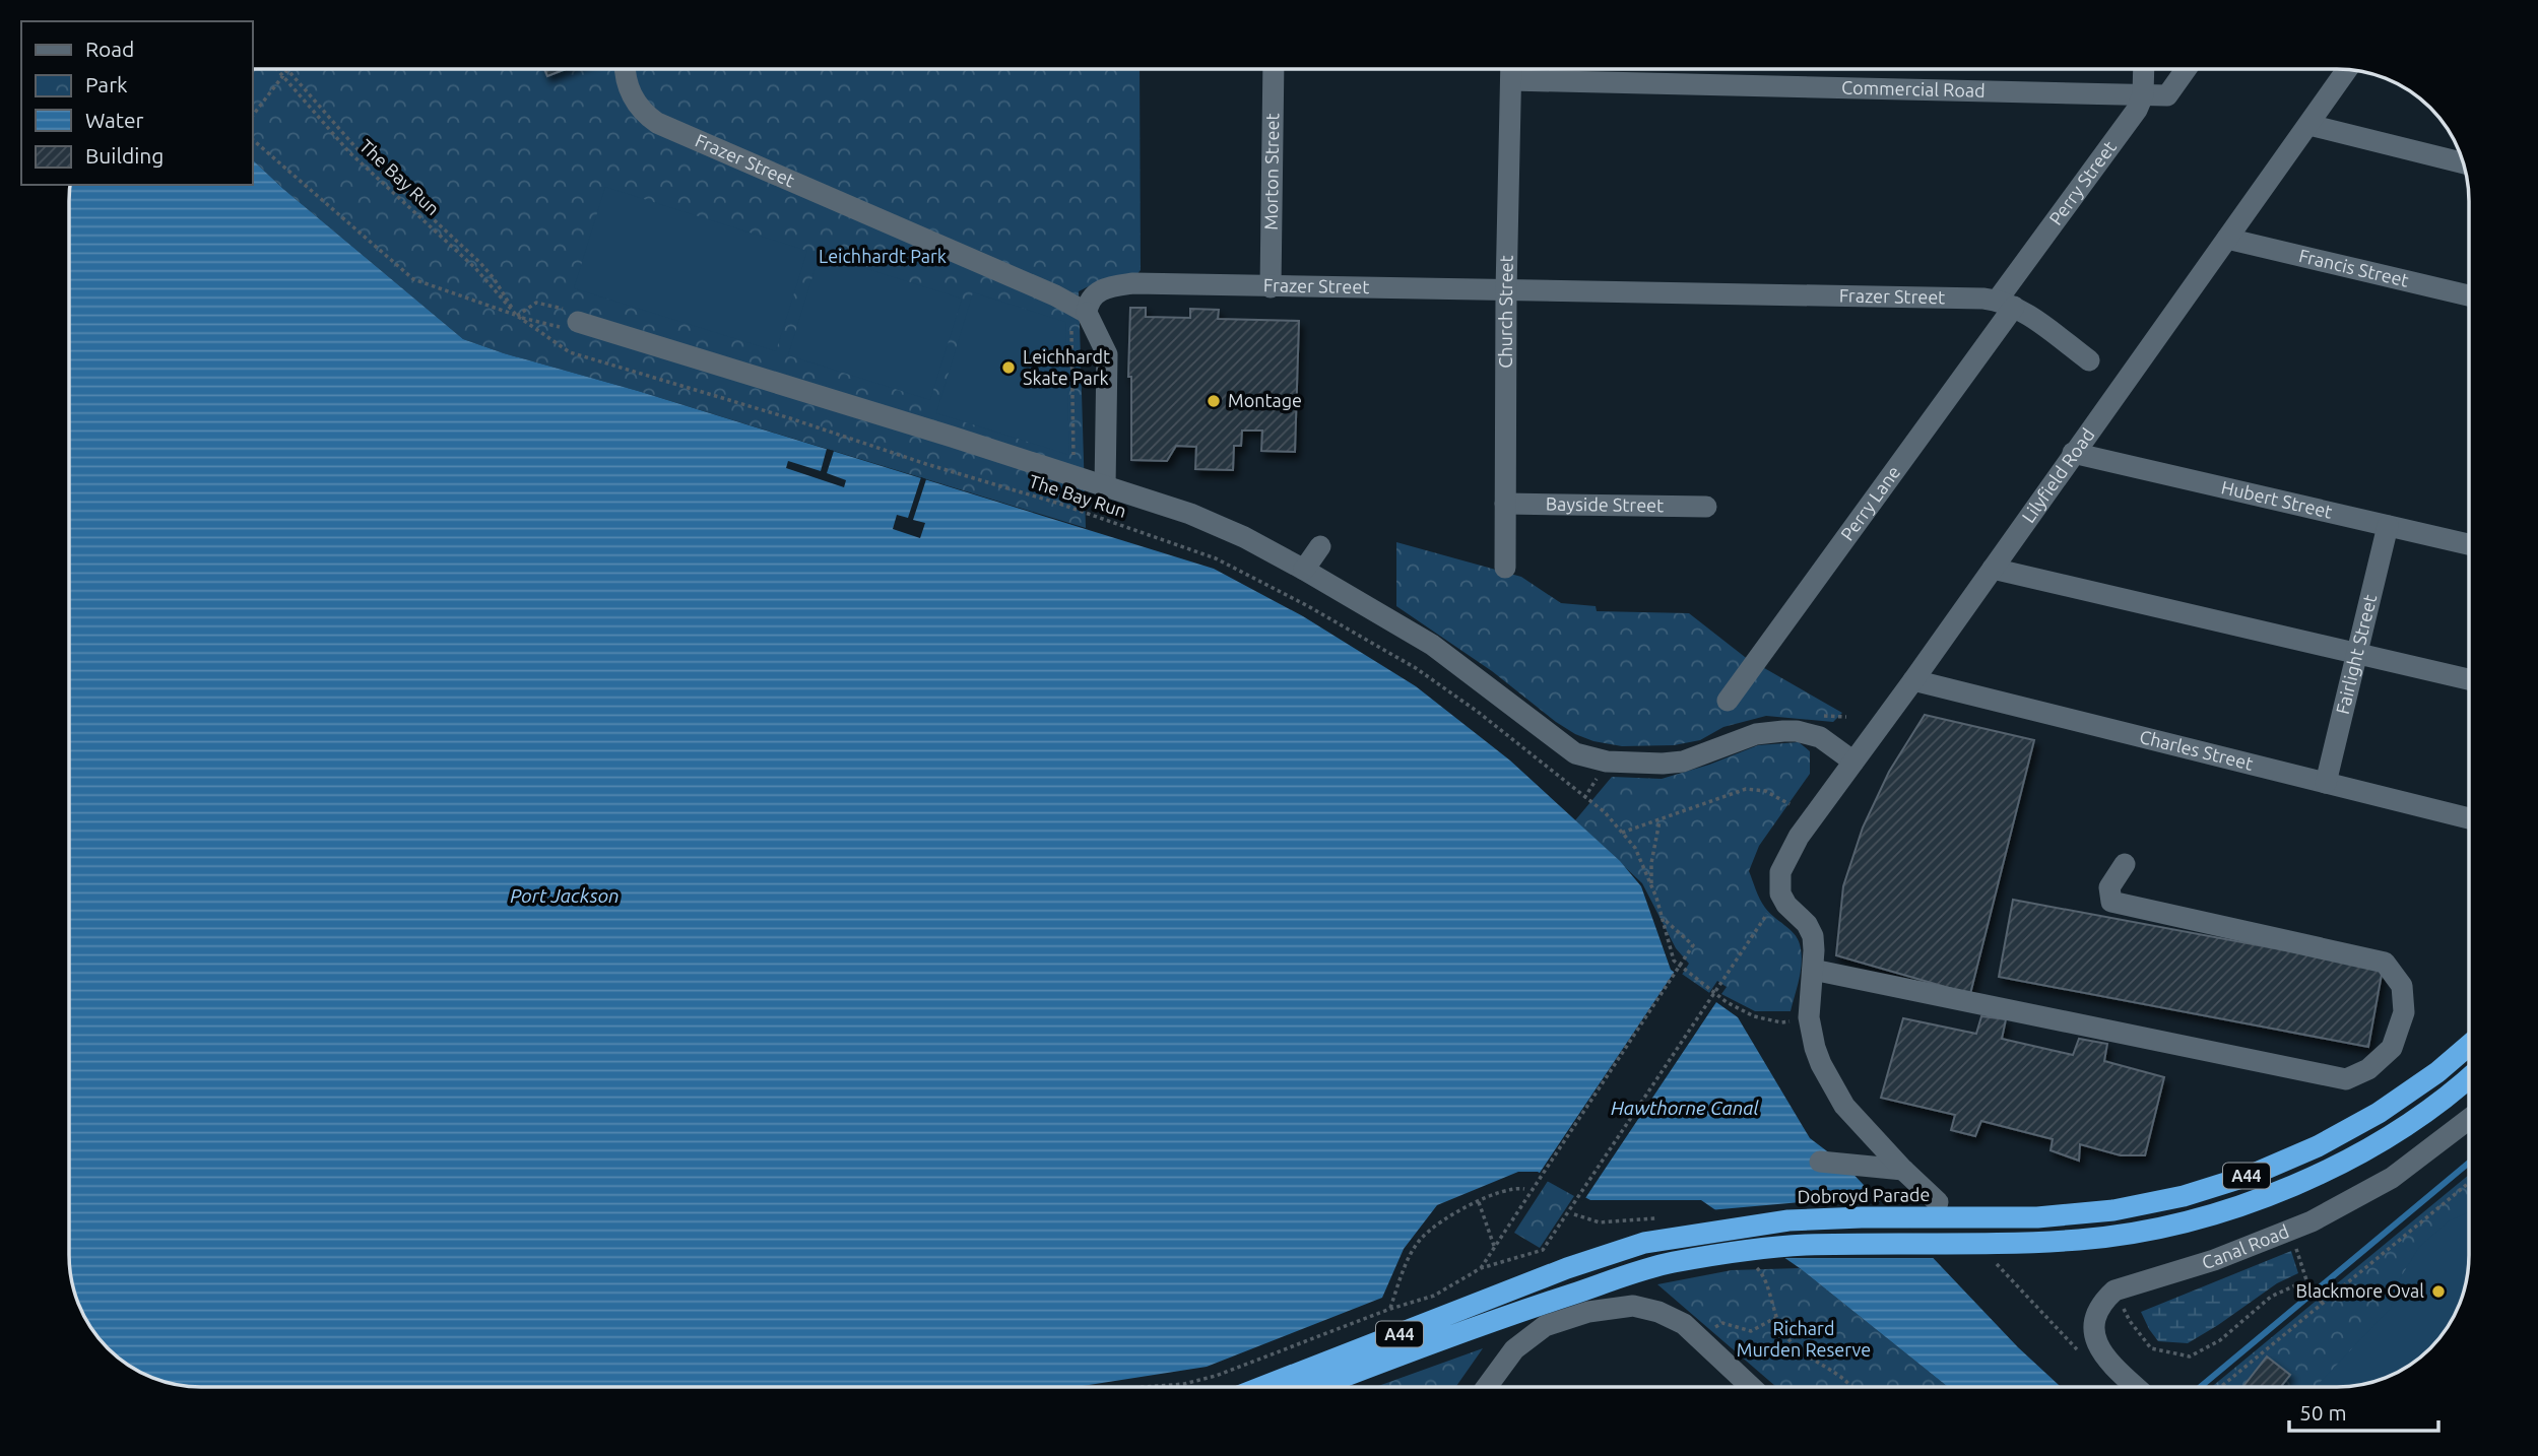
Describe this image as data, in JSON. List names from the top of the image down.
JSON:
{
  "streets": {
    "highway": ["A44", "Dobroyd Parade"],
    "street": [
      "Commercial Road",
      "Frazer Street",
      "Morton Street",
      "Perry Street",
      "Francis Street",
      "Church Street",
      "Lilyfield Road",
      "Hubert Street",
      "Perry Lane",
      "Bayside Street",
      "Fairlight Street",
      "Charles Street",
      "Canal Road"
    ],
    "path": ["The Bay Run"]
  },
  "crossings": [
    ["Commercial Road", "Perry Street"],
    ["Commercial Road", "Church Street"],
    ["Frazer Street", "Morton Street"],
    ["Frazer Street", "Perry Street"],
    ["Frazer Street", "Church Street"],
    ["Frazer Street", "Perry Lane"],
    ["Perry Street", "Perry Lane"],
    ["Francis Street", "Lilyfield Road"],
    ["Church Street", "Bayside Street"],
    ["Lilyfield Road", "Hubert Street"],
    ["Lilyfield Road", "Charles Street"],
    ["Hubert Street", "Fairlight Street"],
    ["Fairlight Street", "Charles Street"]
  ],
  "water": ["Port Jackson", "Hawthorne Canal"],
  "parks": ["Leichhardt Park", "Richard Murden Reserve"],
  "places": ["Leichhardt Skate Park", "Montage", "Blackmore Oval"],
  "legend": [
    "Road",
    "Park",
    "Water",
    "Building"
  ],
  "scale_bar": "50 m"
}
